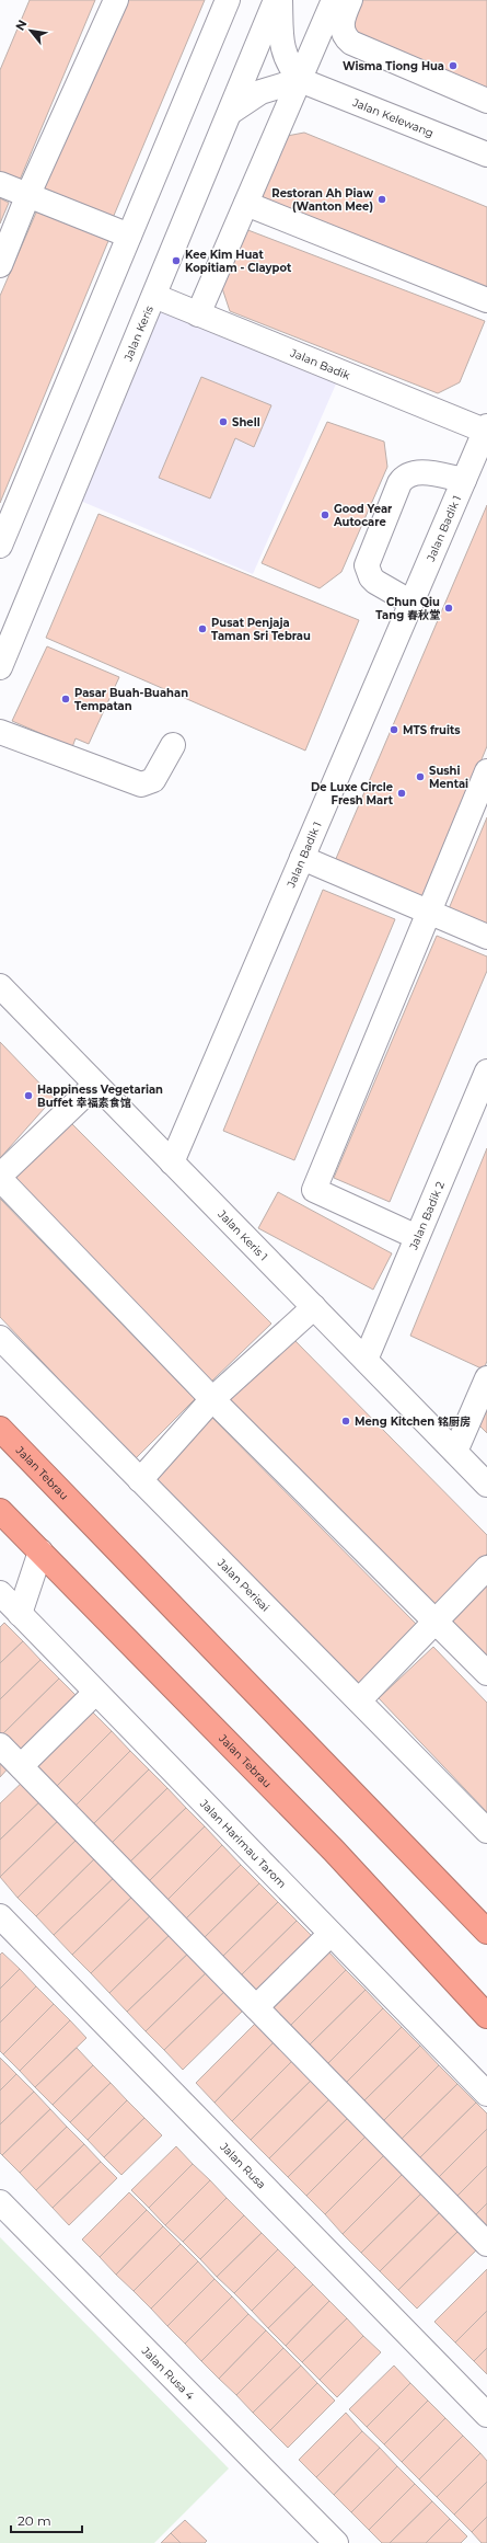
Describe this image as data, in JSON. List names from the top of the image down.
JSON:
{
  "streets": {
    "highway": ["Jalan Tebrau"],
    "street": [
      "Jalan Kelewang",
      "Jalan Keris",
      "Jalan Badik",
      "Jalan Badik 1",
      "Jalan Badik 2",
      "Jalan Keris 1",
      "Jalan Perisai",
      "Jalan Harimau Tarom",
      "Jalan Rusa",
      "Jalan Rusa 4"
    ]
  },
  "crossings": [
    ["Jalan Keris", "Jalan Badik"],
    ["Jalan Badik", "Jalan Badik 1"],
    ["Jalan Badik 1", "Jalan Keris 1"],
    ["Jalan Badik 2", "Jalan Keris 1"]
  ],
  "places": [
    "Wisma Tiong Hua",
    "Restoran Ah Piaw (Wanton Mee)",
    "Kee Kim Huat Kopitiam - Claypot",
    "Shell",
    "Good Year Autocare",
    "Chun Qiu Tang 春秋堂",
    "Pusat Penjaja Taman Sri Tebrau",
    "Pasar Buah-Buahan Tempatan",
    "MTS fruits",
    "Sushi Mentai",
    "De Luxe Circle Fresh Mart",
    "Happiness Vegetarian Buffet 幸福素食馆",
    "Meng Kitchen 铭厨房"
  ],
  "scale_bar": "20 m",
  "north": "top left"
}
